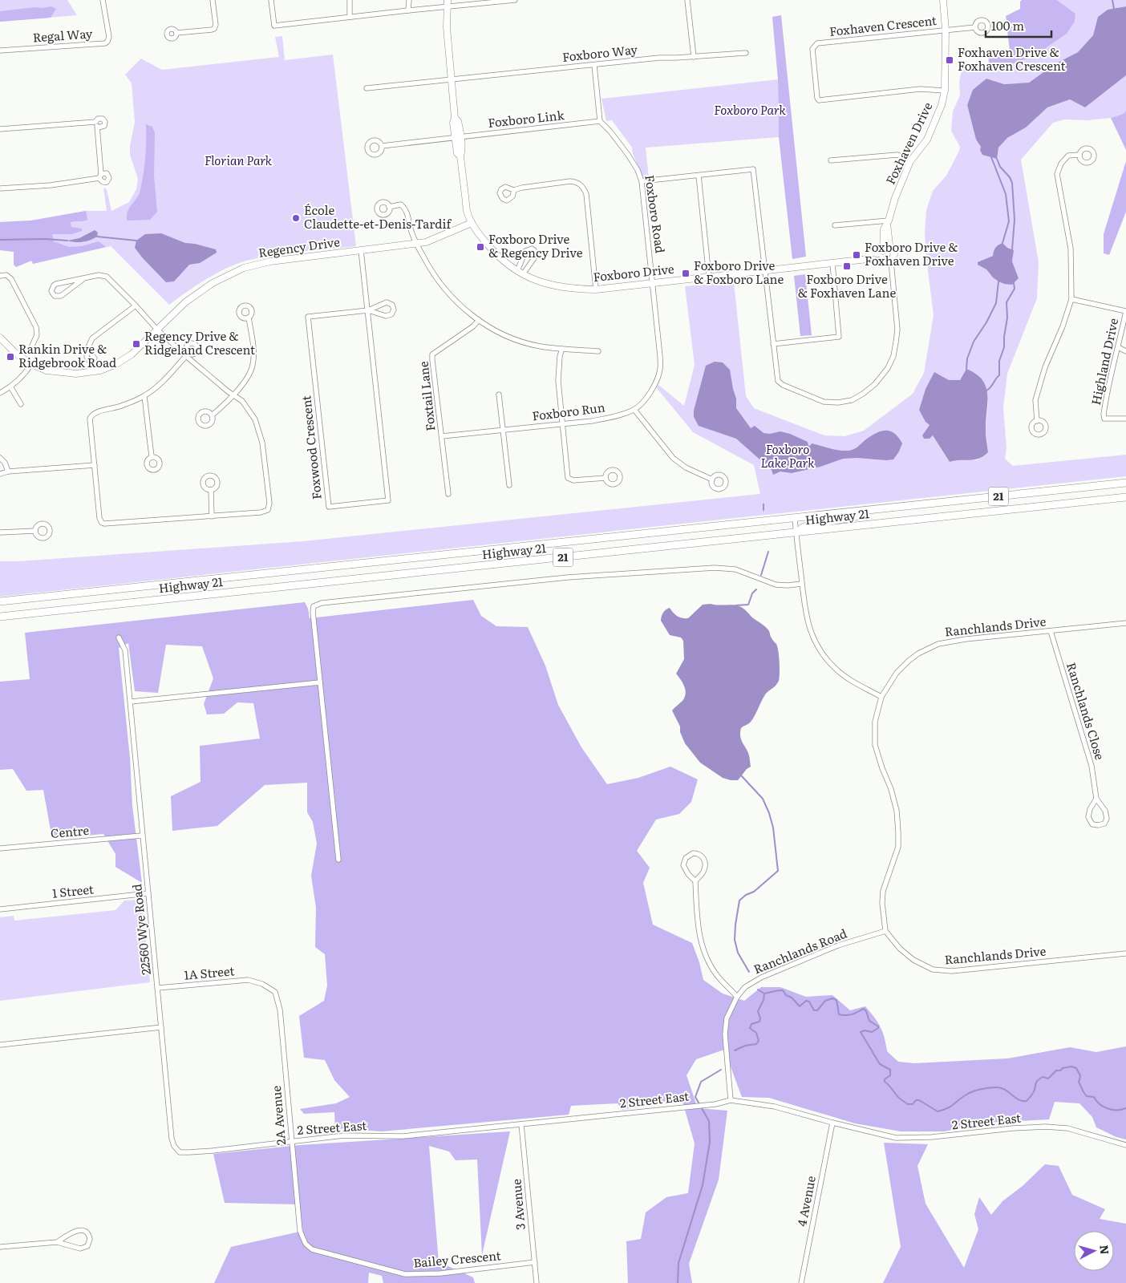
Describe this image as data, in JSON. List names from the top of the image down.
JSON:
{
  "streets": {
    "main road": ["21", "Highway 21"],
    "street": [
      "Foxhaven Crescent",
      "Regal Way",
      "Foxboro Way",
      "Foxboro Link",
      "Foxhaven Drive",
      "Foxboro Road",
      "Regency Drive",
      "Foxboro Drive",
      "Highland Drive",
      "Foxtail Lane",
      "Foxboro Run",
      "Foxwood Crescent",
      "Ranchlands Drive",
      "Ranchlands Close",
      "Centre",
      "1 Street",
      "22560 Wye Road",
      "Ranchlands Road",
      "1A Street",
      "2 Street East",
      "2A Avenue",
      "4 Avenue",
      "3 Avenue",
      "Bailey Crescent"
    ]
  },
  "crossings": [
    ["Foxhaven Crescent", "Foxhaven Drive"],
    ["Foxboro Way", "Foxboro Drive"],
    ["Foxboro Link", "Foxboro Road"],
    ["Foxboro Link", "Foxboro Drive"],
    ["Foxhaven Drive", "Foxboro Drive"],
    ["Foxboro Road", "Foxboro Drive"],
    ["Regency Drive", "Foxboro Drive"],
    ["Regency Drive", "Foxwood Crescent"],
    ["Foxtail Lane", "Foxboro Run"],
    ["Ranchlands Drive", "Ranchlands Close"],
    ["Ranchlands Drive", "Ranchlands Road"],
    ["Centre", "22560 Wye Road"],
    ["1 Street", "22560 Wye Road"],
    ["22560 Wye Road", "1A Street"],
    ["22560 Wye Road", "2 Street East"],
    ["Ranchlands Road", "2 Street East"],
    ["1A Street", "2A Avenue"],
    ["2 Street East", "2A Avenue"],
    ["2 Street East", "4 Avenue"],
    ["2 Street East", "3 Avenue"],
    ["2A Avenue", "Bailey Crescent"],
    ["3 Avenue", "Bailey Crescent"]
  ],
  "parks": ["Foxboro Park", "Florian Park", "Foxboro Lake Park"],
  "places": {
    "transit": [
      "Foxhaven Drive & Foxhaven Crescent",
      "Foxboro Drive & Regency Drive",
      "Foxboro Drive & Foxhaven Drive",
      "Foxboro Drive & Foxhaven Lane",
      "Foxboro Drive & Foxboro Lane",
      "Regency Drive & Ridgeland Crescent",
      "Rankin Drive & Ridgebrook Road"
    ],
    "other": ["École Claudette-et-Denis-Tardif"]
  },
  "scale_bar": "100 m",
  "north": "right"
}
